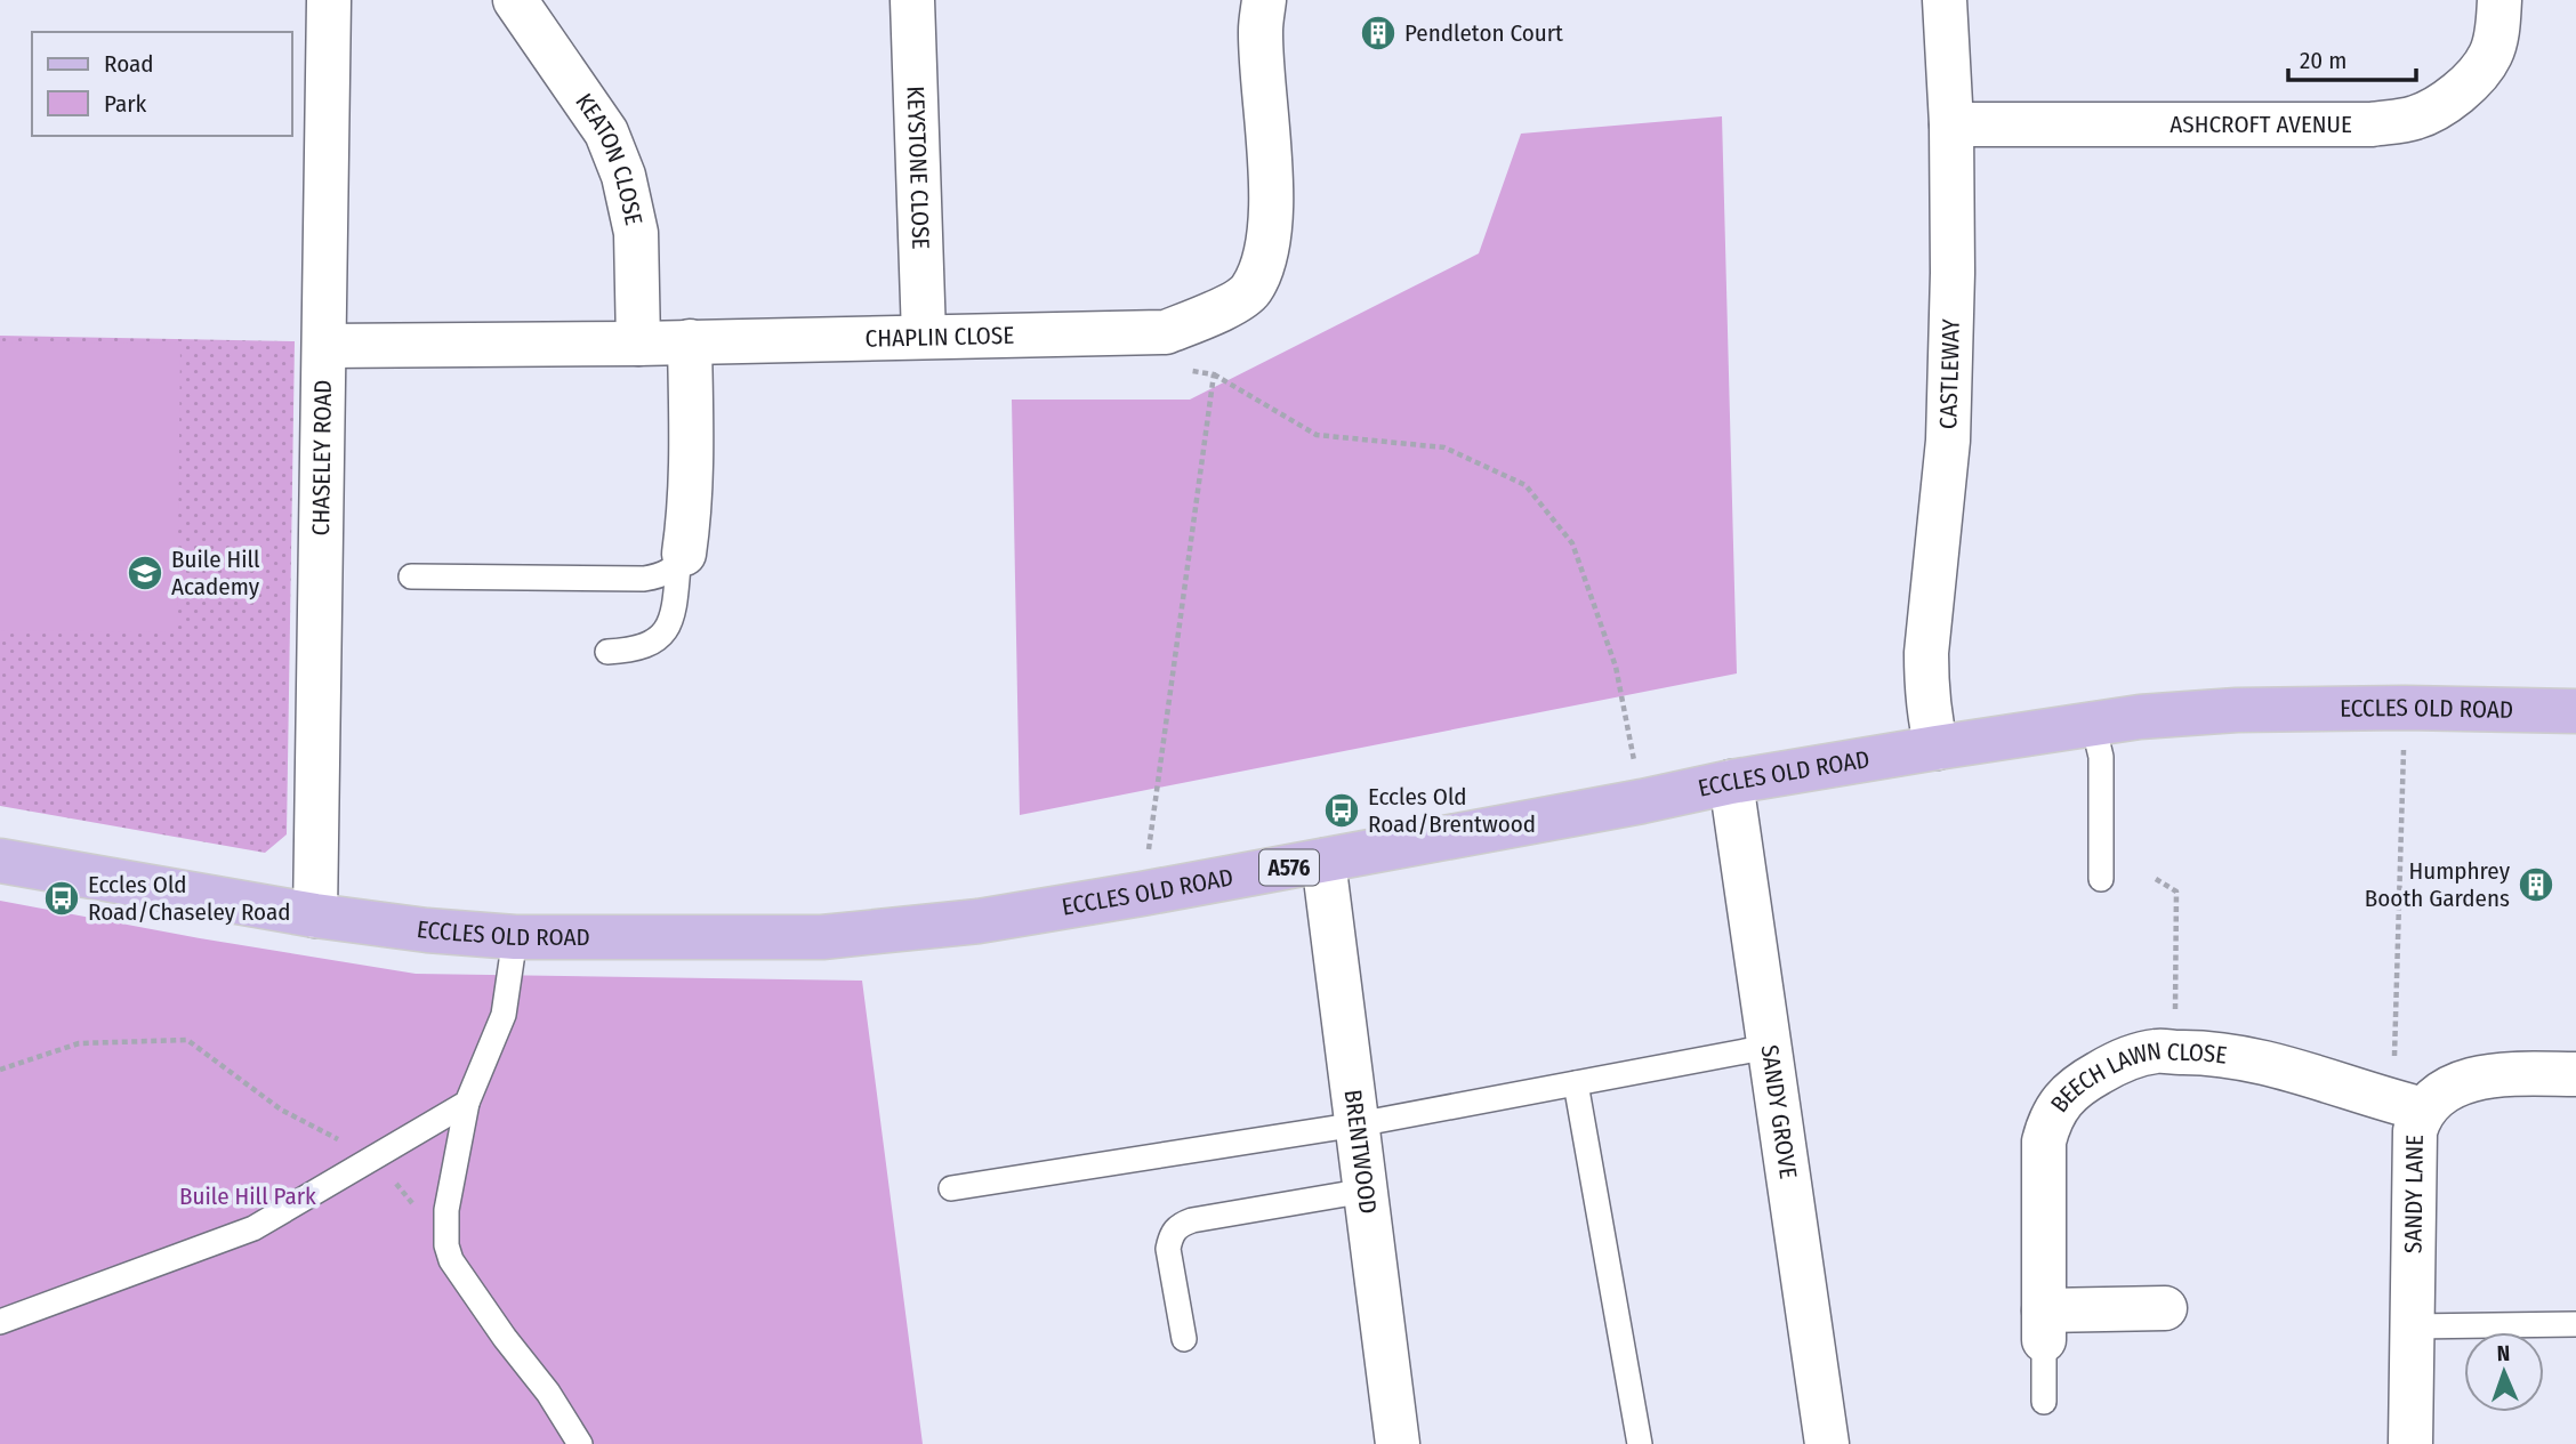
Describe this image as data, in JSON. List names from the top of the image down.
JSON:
{
  "streets": {
    "main road": ["ECCLES OLD ROAD", "A576"],
    "street": [
      "ASHCROFT AVENUE",
      "KEATON CLOSE",
      "KEYSTONE CLOSE",
      "CHAPLIN CLOSE",
      "CASTLEWAY",
      "CHASELEY ROAD",
      "BEECH LAWN CLOSE",
      "SANDY GROVE",
      "BRENTWOOD",
      "SANDY LANE"
    ]
  },
  "crossings": [
    ["ASHCROFT AVENUE", "CASTLEWAY"],
    ["KEATON CLOSE", "CHAPLIN CLOSE"],
    ["KEYSTONE CLOSE", "CHAPLIN CLOSE"],
    ["CHAPLIN CLOSE", "CHASELEY ROAD"],
    ["CASTLEWAY", "ECCLES OLD ROAD"],
    ["CHASELEY ROAD", "ECCLES OLD ROAD"],
    ["ECCLES OLD ROAD", "SANDY GROVE"],
    ["ECCLES OLD ROAD", "BRENTWOOD"],
    ["BEECH LAWN CLOSE", "SANDY LANE"]
  ],
  "parks": ["Buile Hill Park"],
  "places": {
    "building": ["Pendleton Court", "Humphrey Booth Gardens"],
    "school or university": ["Buile Hill Academy"],
    "bus stop": ["Eccles Old Road/Brentwood", "Eccles Old Road/Chaseley Road"]
  },
  "legend": ["Road", "Park"],
  "scale_bar": "20 m",
  "north": "top"
}
